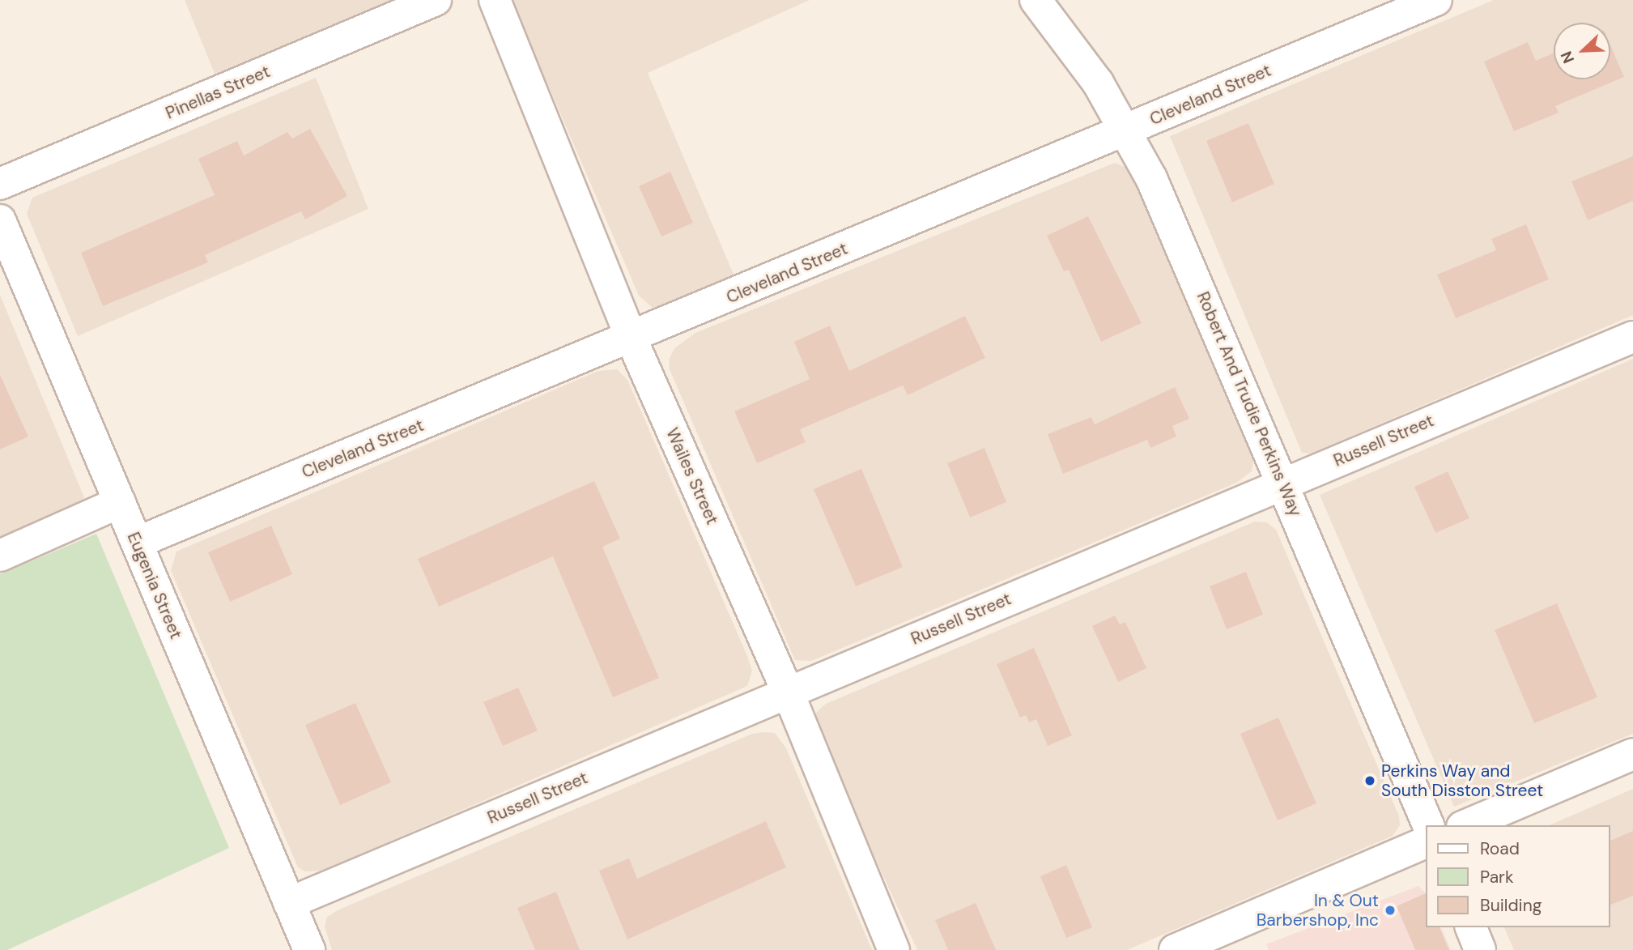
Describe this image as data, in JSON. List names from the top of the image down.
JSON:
{
  "streets": {
    "street": [
      "Pinellas Street",
      "Cleveland Street",
      "Robert And Trudie Perkins Way",
      "Russell Street",
      "Wailes Street",
      "Eugenia Street"
    ]
  },
  "crossings": [
    ["Cleveland Street", "Robert And Trudie Perkins Way"],
    ["Cleveland Street", "Wailes Street"],
    ["Cleveland Street", "Eugenia Street"],
    ["Robert And Trudie Perkins Way", "Russell Street"],
    ["Russell Street", "Wailes Street"],
    ["Russell Street", "Eugenia Street"]
  ],
  "places": ["Perkins Way and South Disston Street", "In & Out Barbershop, Inc"],
  "legend": ["Road", "Park", "Building"],
  "north": "bottom left"
}
